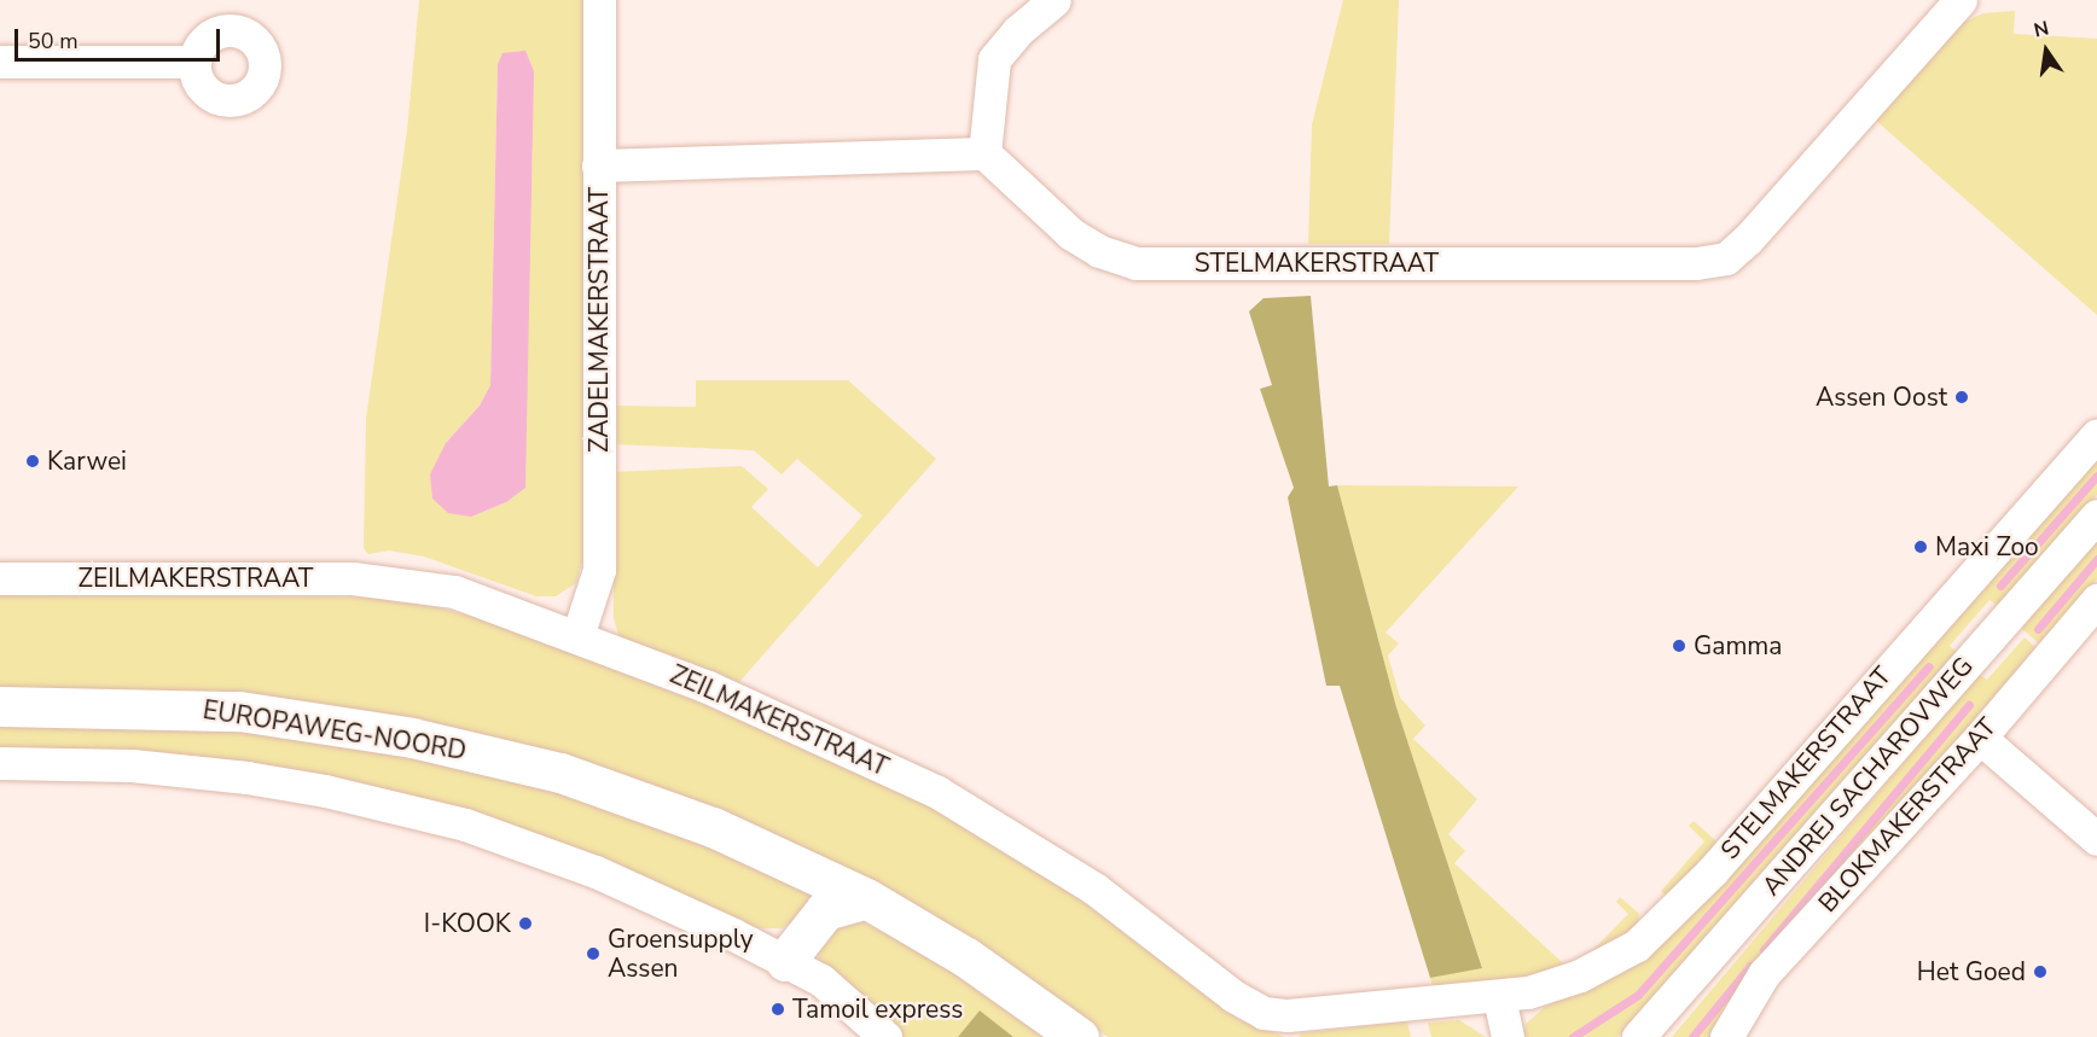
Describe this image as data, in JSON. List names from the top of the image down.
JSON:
{
  "streets": {
    "main road": ["EUROPAWEG-NOORD"],
    "street": [
      "STELMAKERSTRAAT",
      "ZADELMAKERSTRAAT",
      "ZEILMAKERSTRAAT",
      "ANDREJ SACHAROVWEG",
      "BLOKMAKERSTRAAT"
    ]
  },
  "crossings": [
    ["STELMAKERSTRAAT", "ZEILMAKERSTRAAT"],
    ["ZADELMAKERSTRAAT", "ZEILMAKERSTRAAT"]
  ],
  "places": [
    "Assen Oost",
    "Karwei",
    "Maxi Zoo",
    "Gamma",
    "I-KOOK",
    "Groensupply Assen",
    "Het Goed",
    "Tamoil express"
  ],
  "scale_bar": "50 m",
  "north": "top"
}
